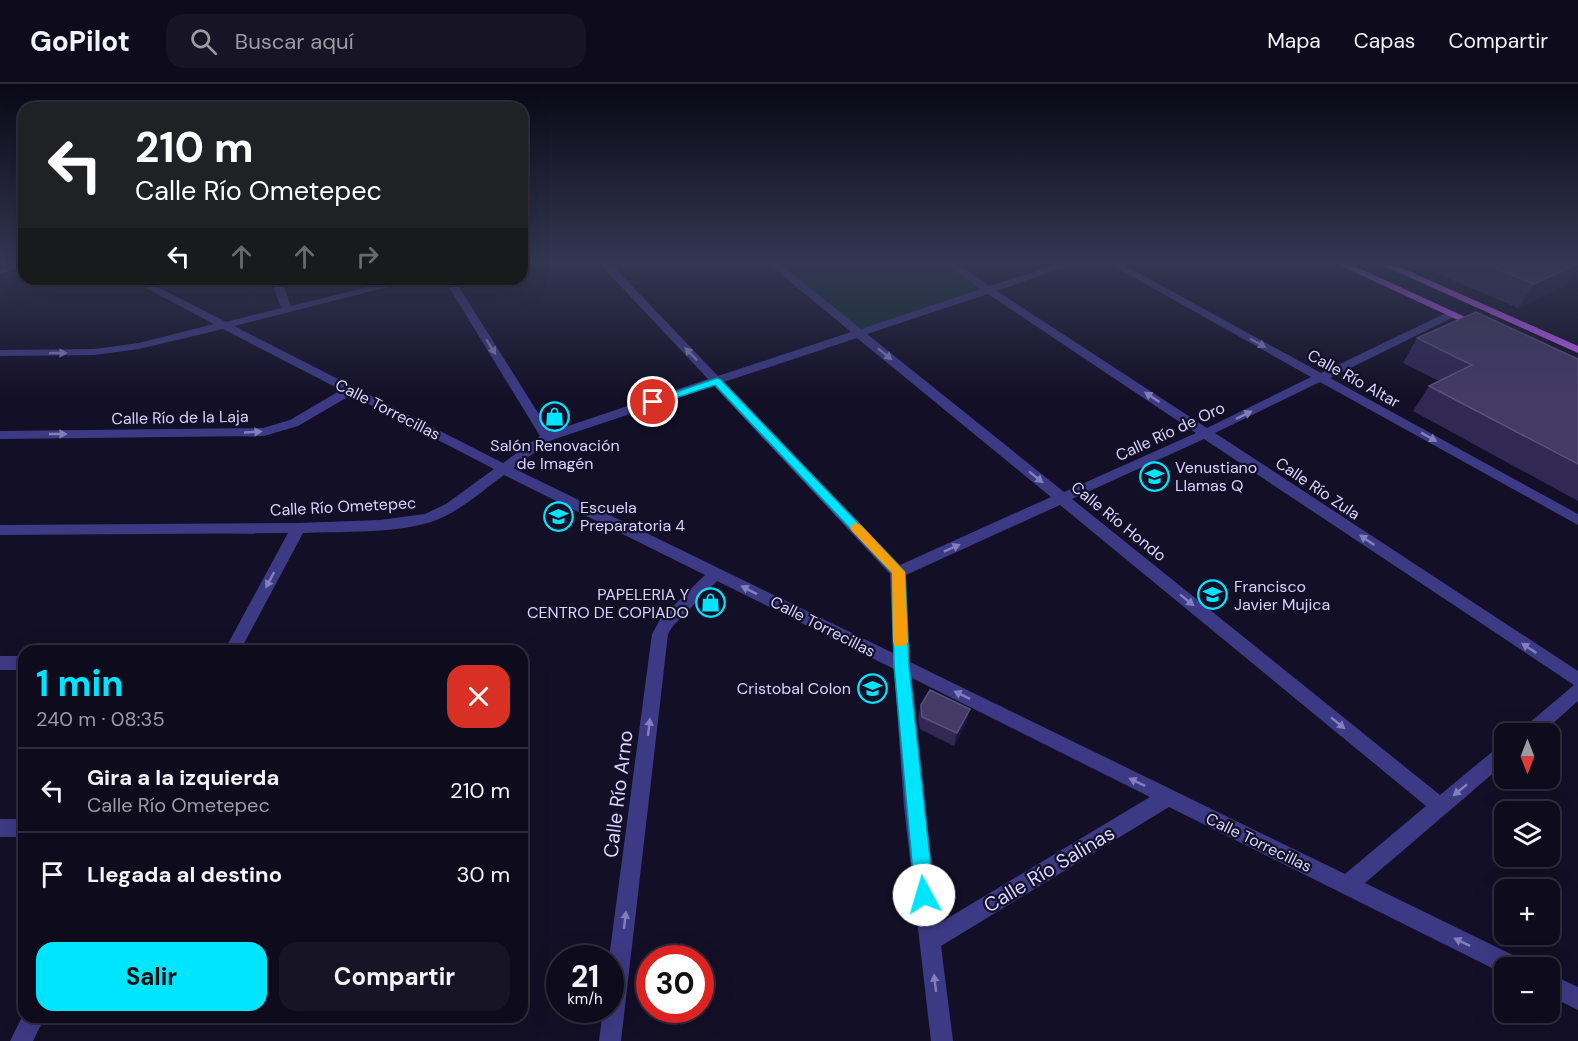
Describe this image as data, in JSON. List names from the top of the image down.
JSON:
{
  "streets": {
    "street": [
      "Calle Río Altar",
      "Calle Torrecillas",
      "Calle Río de la Laja",
      "Calle Río de Oro",
      "Calle Río Zula",
      "Calle Río Ometepec",
      "Calle Río Hondo",
      "Calle Río Arno",
      "Calle Río Salinas"
    ]
  },
  "crossings": [
    ["Calle Río Altar", "Calle Río de Oro"],
    ["Calle Torrecillas", "Calle Río de la Laja"],
    ["Calle Torrecillas", "Calle Río Ometepec"],
    ["Calle Torrecillas", "Calle Río Arno"],
    ["Calle Torrecillas", "Calle Río Salinas"],
    ["Calle Río de Oro", "Calle Río Zula"],
    ["Calle Río de Oro", "Calle Río Hondo"],
    ["Calle Río Ometepec", "Calle Río Hondo"]
  ],
  "one_way": [
    "Calle Río Altar",
    "Calle Torrecillas",
    "Calle Río de Oro",
    "Calle Río Zula",
    "Calle Río Hondo",
    "Calle Río Arno"
  ],
  "places": {
    "shop": ["Salón Renovación de Imagén", "PAPELERIA Y CENTRO DE COPIADO"],
    "school or university": [
      "Venustiano Llamas Q",
      "Escuela Preparatoria 4",
      "Francisco Javier Mujica",
      "Cristobal Colon"
    ]
  },
  "north": "bottom",
  "page": {
    "header": "GoPilot",
    "search": "Buscar aquí",
    "nav": ["Mapa", "Capas", "Compartir"],
    "turn": ["210 m", "Calle Río Ometepec"],
    "heading": ["1 min", "240 m · 08:35"],
    "map_buttons": ["+", "−"],
    "list": [
      {
        "name": "Gira a la izquierda",
        "note": "Calle Río Ometepec",
        "value": "210 m"
      },
      {
        "name": "Llegada al destino",
        "value": "30 m"
      }
    ],
    "buttons": ["Salir", "Compartir"],
    "speed": "21 km/h",
    "limit": "30"
  }
}
